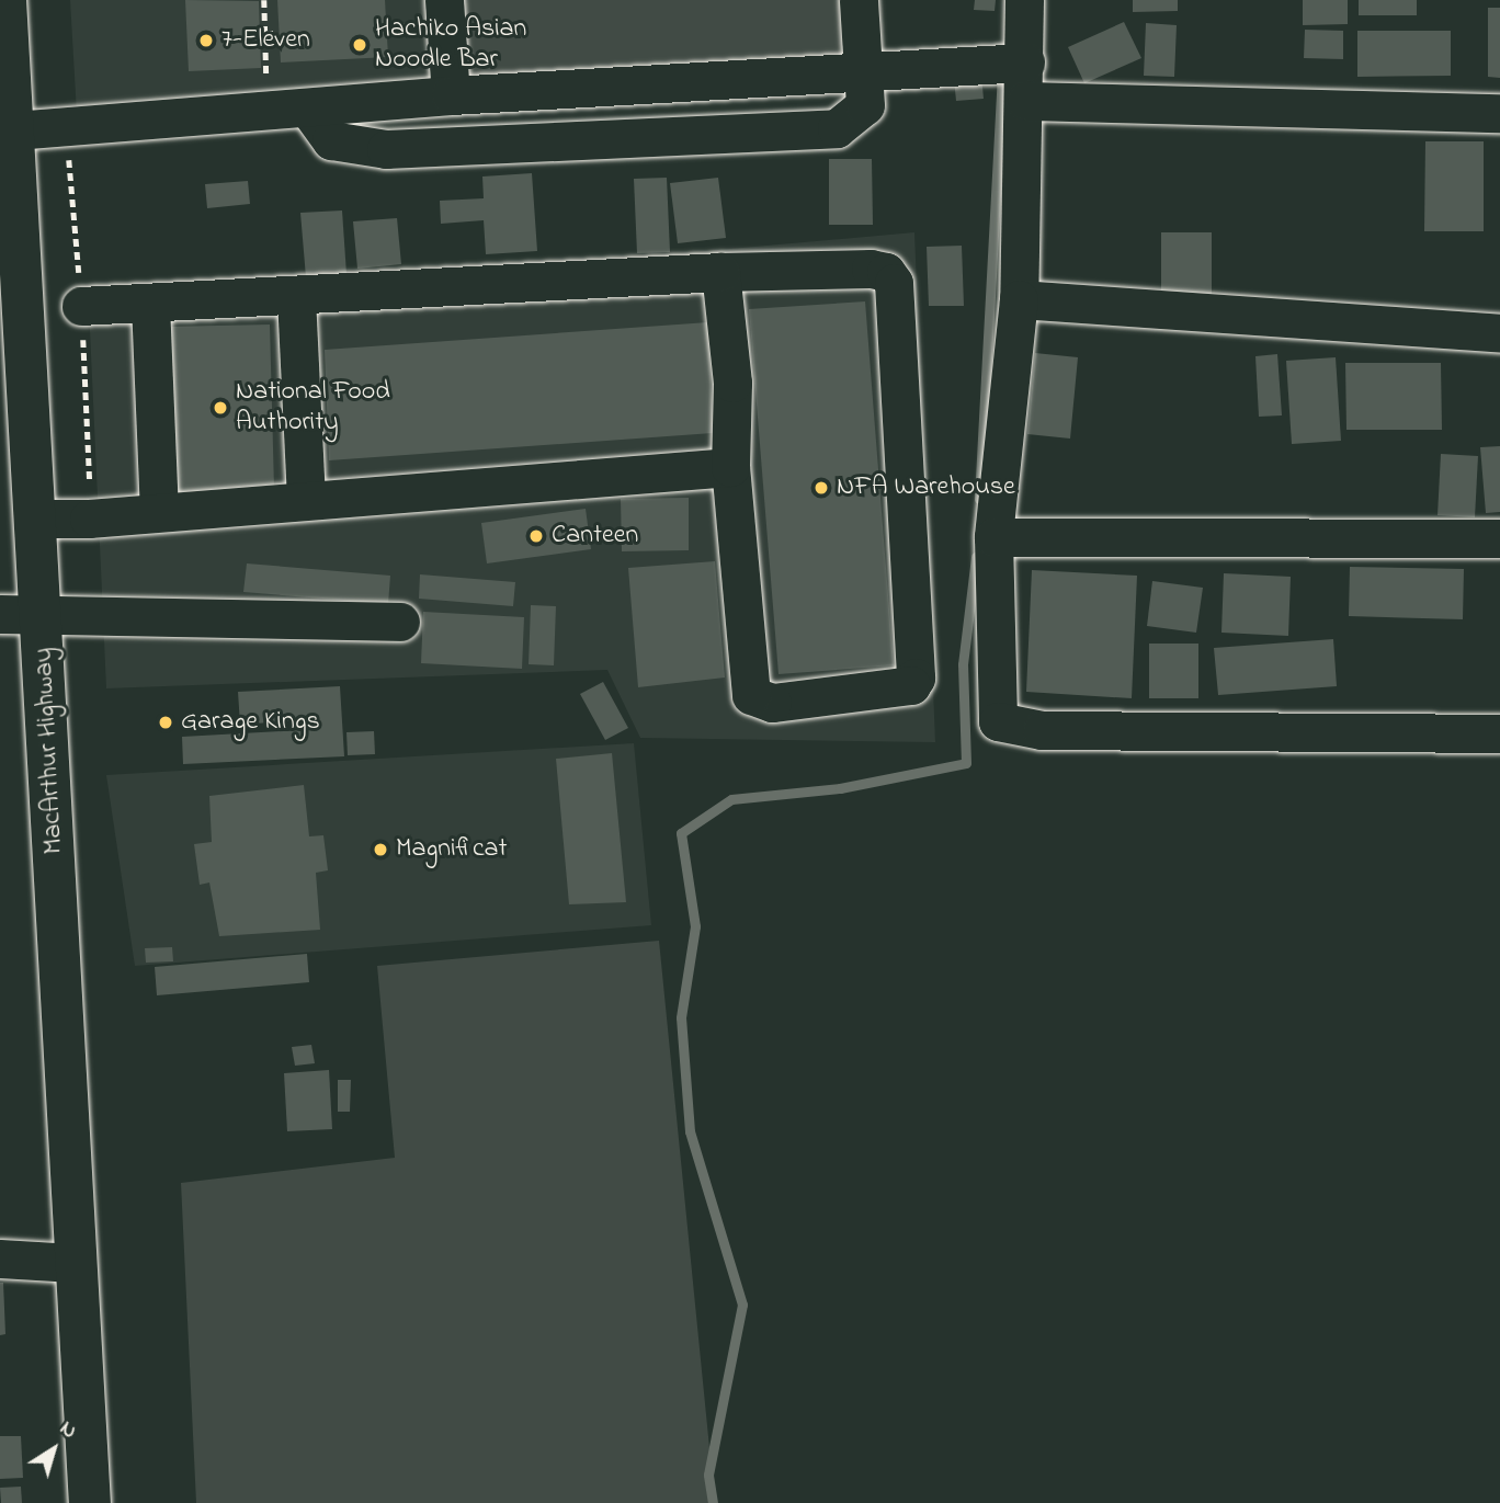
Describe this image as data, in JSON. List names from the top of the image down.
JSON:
{
  "streets": {
    "highway": ["MacArthur Highway"]
  },
  "places": [
    "7-Eleven",
    "Hachiko Asian Noodle Bar",
    "National Food Authority",
    "NFA Warehouse",
    "Canteen",
    "Garage Kings",
    "Magnificat"
  ],
  "north": "top right"
}
